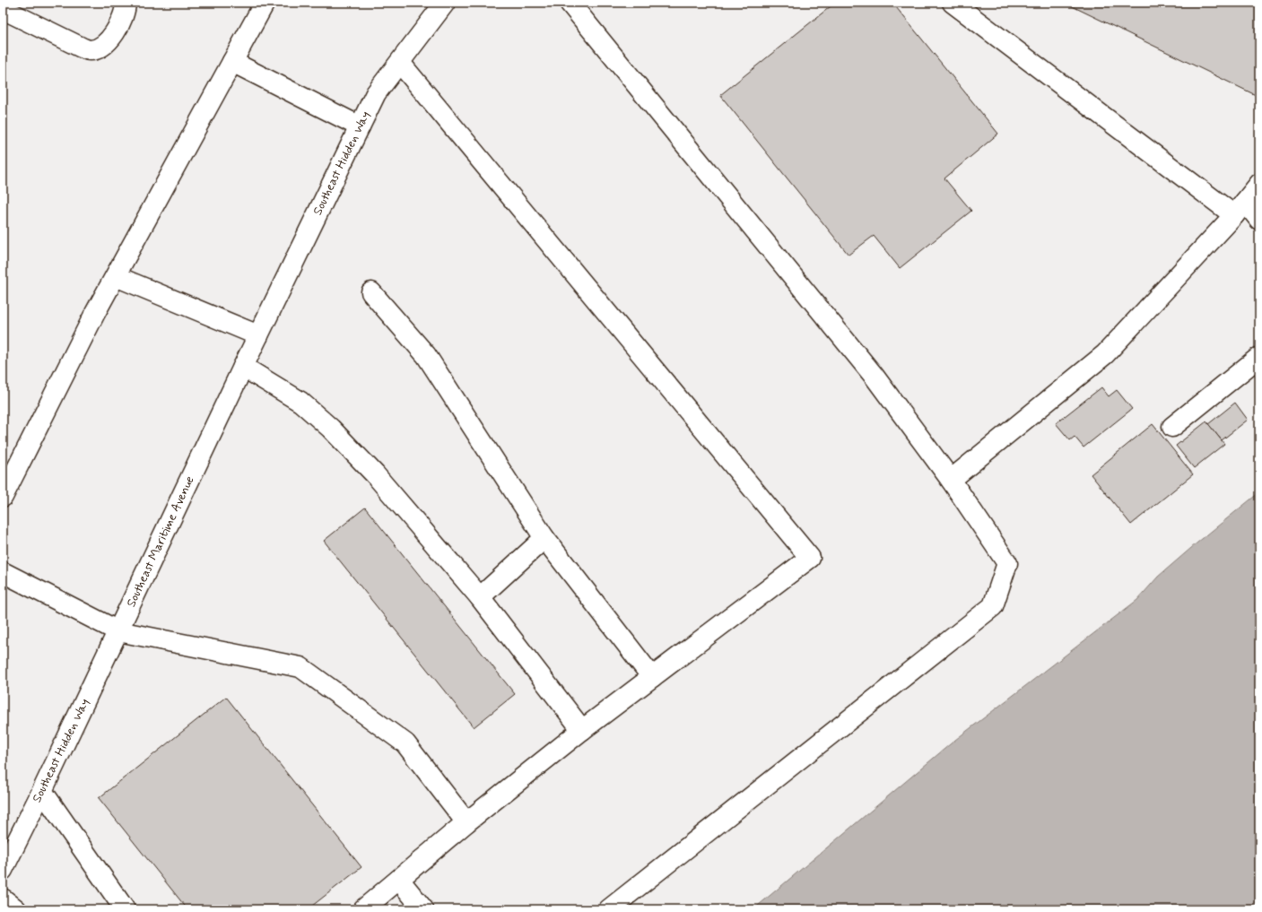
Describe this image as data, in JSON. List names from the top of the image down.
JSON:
{
  "streets": {
    "lane": ["Southeast Hidden Way", "Southeast Maritime Avenue"]
  },
  "crossings": [
    ["Southeast Hidden Way", "Southeast Maritime Avenue"]
  ]
}
